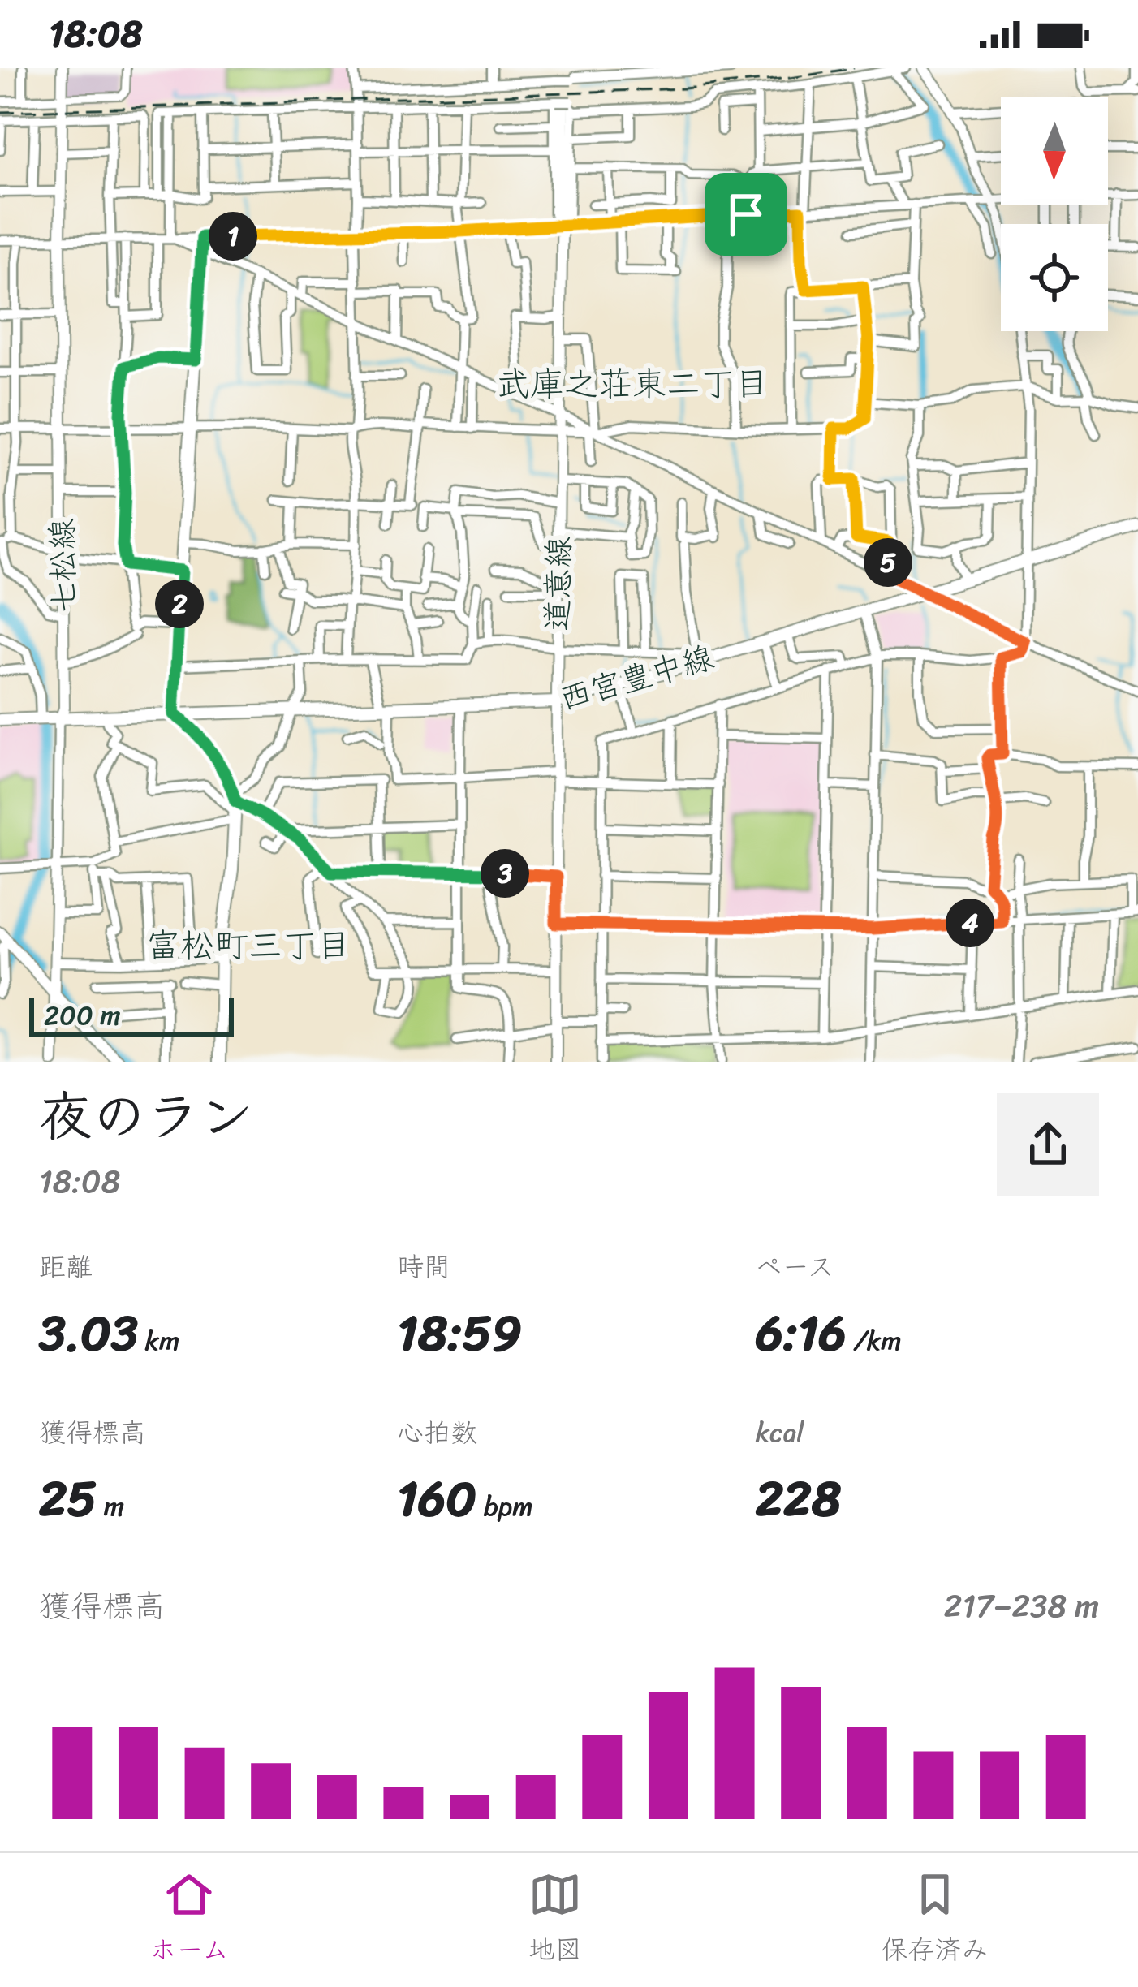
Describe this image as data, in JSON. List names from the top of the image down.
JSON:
{
  "streets": {
    "main road": ["西宮豊中線"],
    "street": ["七松線", "道意線"]
  },
  "crossings": [
    ["七松線", "西宮豊中線"],
    ["道意線", "西宮豊中線"]
  ],
  "districts": ["武庫之荘東二丁目", "富松町三丁目"],
  "scale_bar": "200 m",
  "north": "bottom",
  "page": {
    "status": "18:08",
    "pins": [
      "1",
      "5",
      "2",
      "3",
      "4"
    ],
    "scale": "200 m",
    "heading": ["夜のラン", "18:08"],
    "stats": [
      ["距離", "3.03 km"],
      ["時間", "18:59"],
      ["ペース", "6:16 /km"],
      ["獲得標高", "25 m"],
      ["心拍数", "160 bpm"],
      ["kcal", "228"]
    ],
    "chart": ["獲得標高", "217–238 m"],
    "tabs": ["ホーム", "地図", "保存済み"]
  }
}
